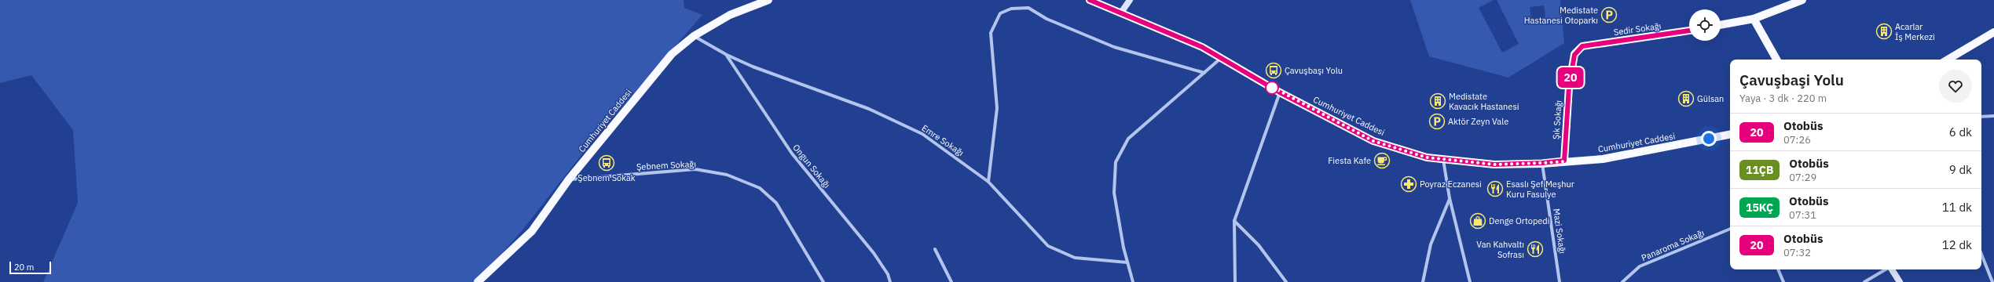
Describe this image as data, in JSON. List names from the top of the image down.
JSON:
{
  "streets": {
    "main road": ["Sedir Sokağı", "Cumhuriyet Caddesi", "Şık Sokağı"],
    "street": [
      "Emre Sokağı",
      "Şebnem Sokağı",
      "Ongun Sokağı",
      "Mazi Sokağı",
      "Panaroma Sokağı"
    ]
  },
  "crossings": [
    ["Sedir Sokağı", "Şık Sokağı"],
    ["Cumhuriyet Caddesi", "Şık Sokağı"],
    ["Cumhuriyet Caddesi", "Emre Sokağı"],
    ["Cumhuriyet Caddesi", "Şebnem Sokağı"],
    ["Cumhuriyet Caddesi", "Mazi Sokağı"],
    ["Emre Sokağı", "Ongun Sokağı"]
  ],
  "places": {
    "parking": ["Medistate Hastanesi Otoparkı", "Aktör Zeyn Vale"],
    "building": ["Acarlar İş Merkezi", "Gülsan", "Medistate Kavacık Hastanesi"],
    "bus stop": ["Çavuşbaşı Yolu", "Şebnem Sokak"],
    "cafe": ["Fiesta Kafe"],
    "pharmacy": ["Poyraz Eczanesi"],
    "restaurant": ["Esaslı Şef Meşhur Kuru Fasulye", "Van Kahvaltı Sofrası"],
    "shop": ["Denge Ortopedi"]
  },
  "lines": ["bus line 20"],
  "scale_bar": "20 m",
  "page": {
    "on_map": "20",
    "heading": ["Çavuşbaşi Yolu", "Yaya · 3 dk · 220 m"],
    "list": [
      {
        "mark": "20",
        "name": "Otobüs",
        "note": "07:26",
        "value": "6 dk"
      },
      {
        "mark": "11ÇB",
        "name": "Otobüs",
        "note": "07:29",
        "value": "9 dk"
      },
      {
        "mark": "15KÇ",
        "name": "Otobüs",
        "note": "07:31",
        "value": "11 dk"
      },
      {
        "mark": "20",
        "name": "Otobüs",
        "note": "07:32",
        "value": "12 dk"
      }
    ],
    "scale": "20 m"
  }
}
